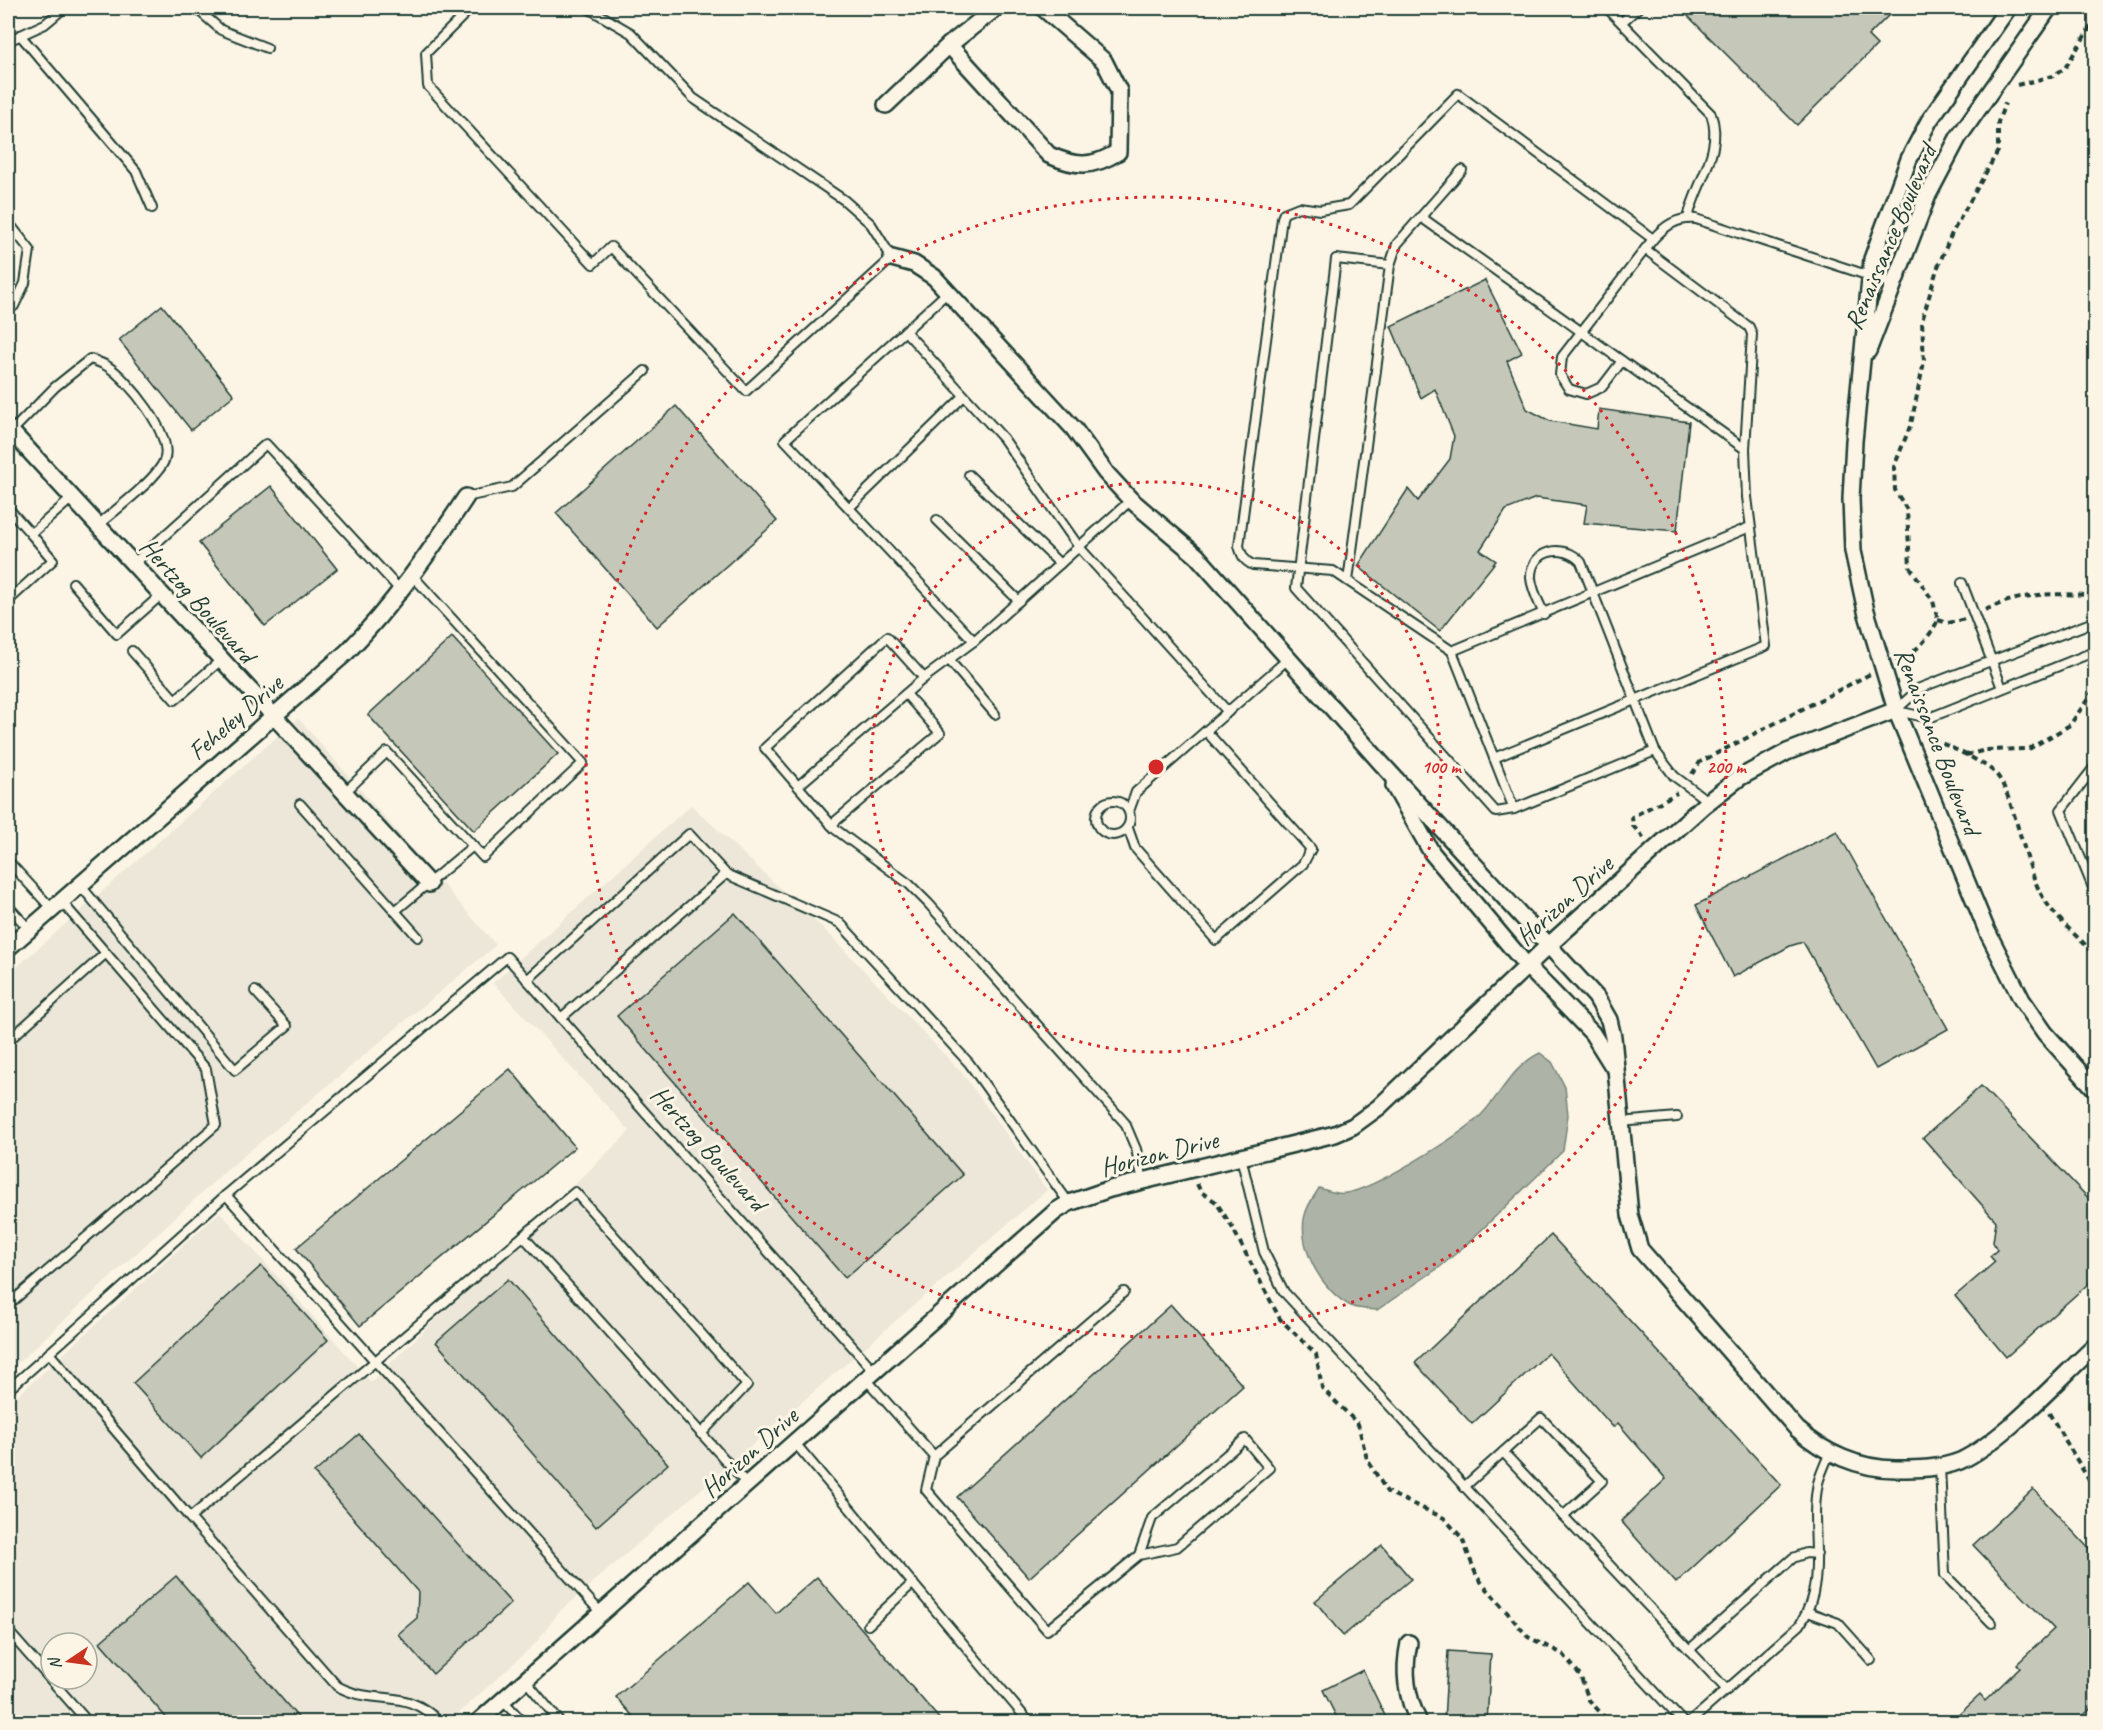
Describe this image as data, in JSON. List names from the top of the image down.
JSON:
{
  "streets": {
    "street": [
      "Renaissance Boulevard",
      "Hertzog Boulevard",
      "Feheley Drive",
      "Horizon Drive"
    ]
  },
  "crossings": [
    ["Renaissance Boulevard", "Horizon Drive"],
    ["Hertzog Boulevard", "Feheley Drive"],
    ["Hertzog Boulevard", "Horizon Drive"]
  ],
  "north": "left",
  "rings": ["100 m", "200 m"]
}
